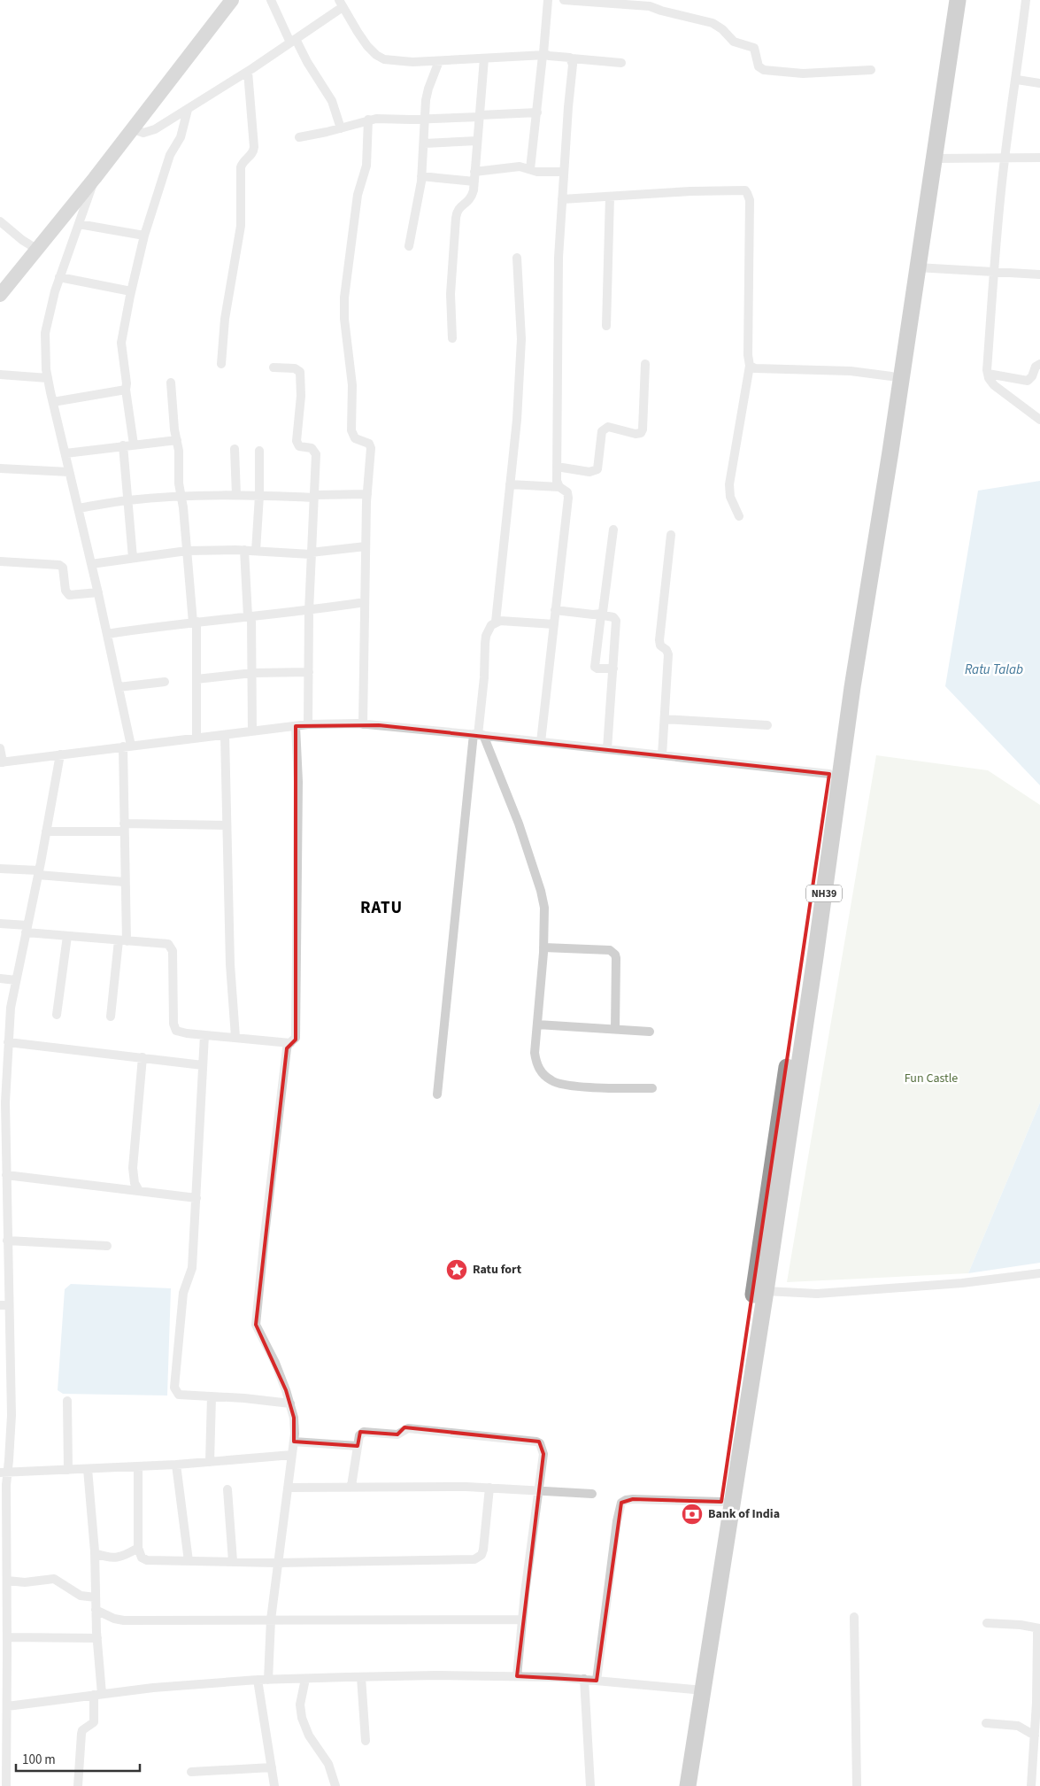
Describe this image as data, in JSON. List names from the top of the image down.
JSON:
{
  "streets": {
    "highway": ["NH39"]
  },
  "districts": ["RATU"],
  "water": ["Ratu Talab"],
  "parks": ["Fun Castle"],
  "places": {
    "place": ["Ratu fort"],
    "bank": ["Bank of India"]
  },
  "scale_bar": "100 m"
}
